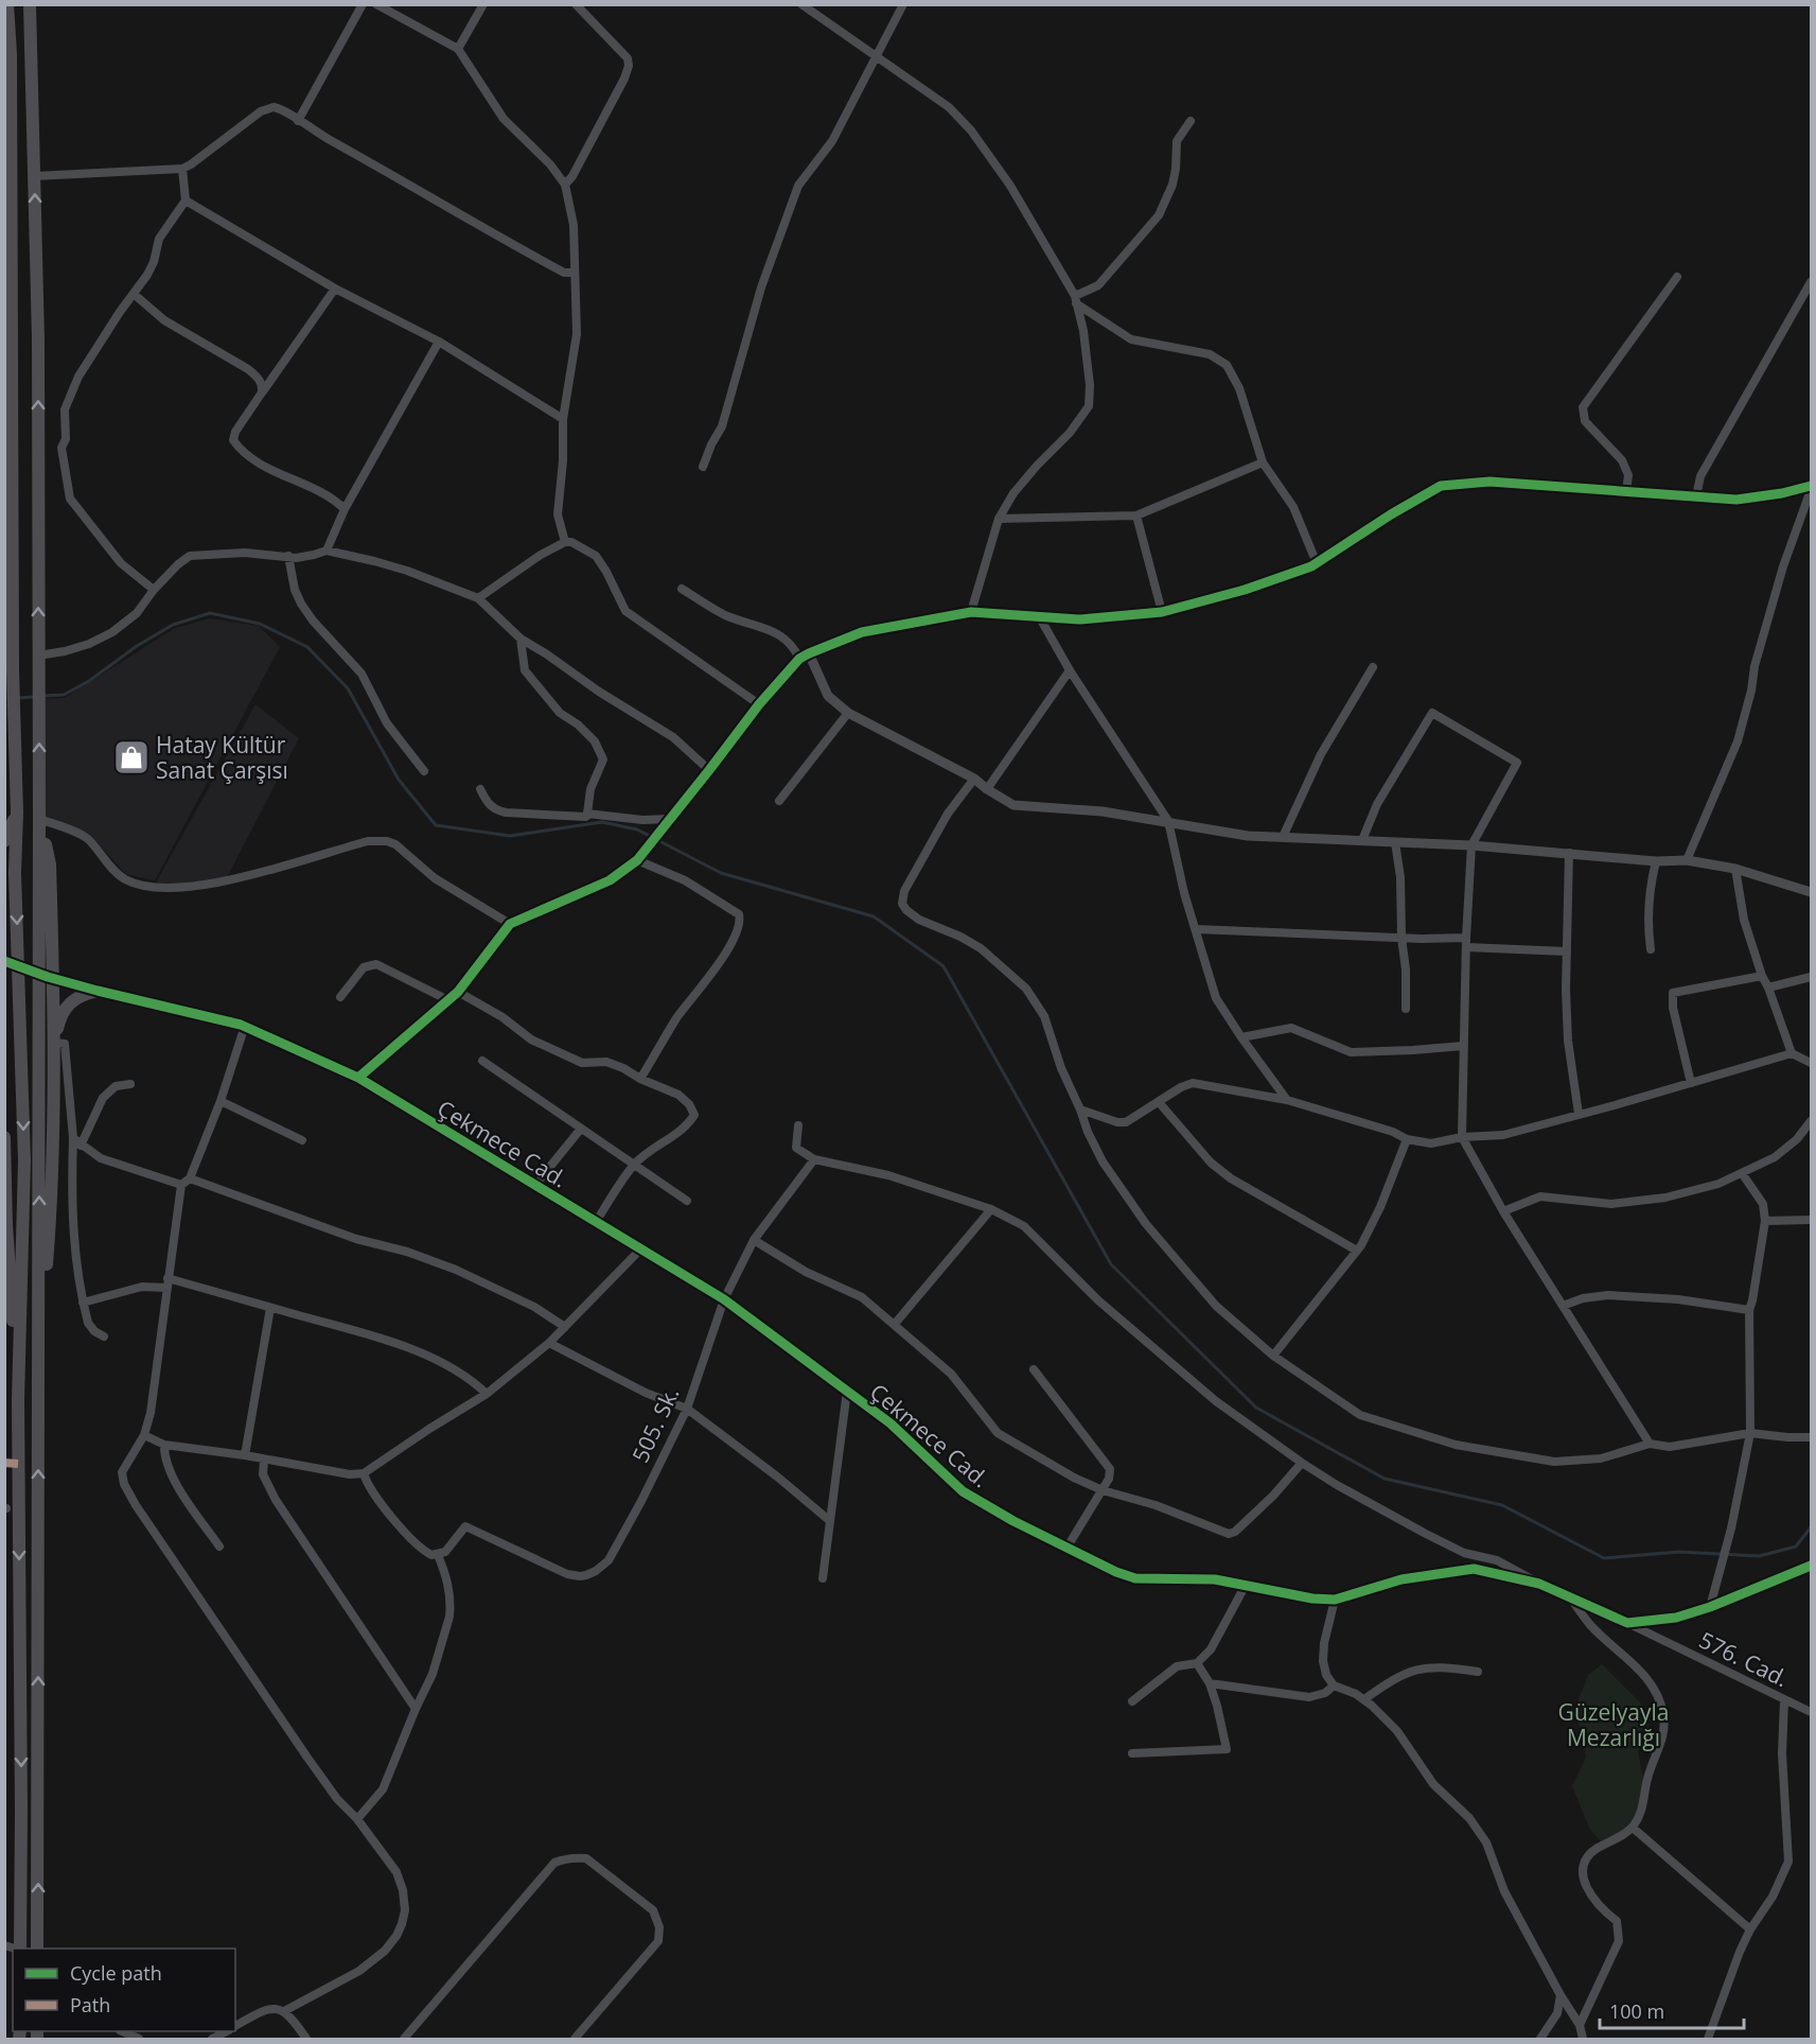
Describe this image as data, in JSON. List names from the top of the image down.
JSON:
{
  "streets": {
    "street": ["Çekmece Cad.", "505. Sk.", "576. Cad."]
  },
  "crossings": [
    ["Çekmece Cad.", "505. Sk."],
    ["Çekmece Cad.", "576. Cad."]
  ],
  "parks": ["Güzelyayla Mezarlığı"],
  "places": {
    "shop": ["Hatay Kültür Sanat Çarşısı"]
  },
  "legend": ["Cycle path", "Path"],
  "scale_bar": "100 m"
}
